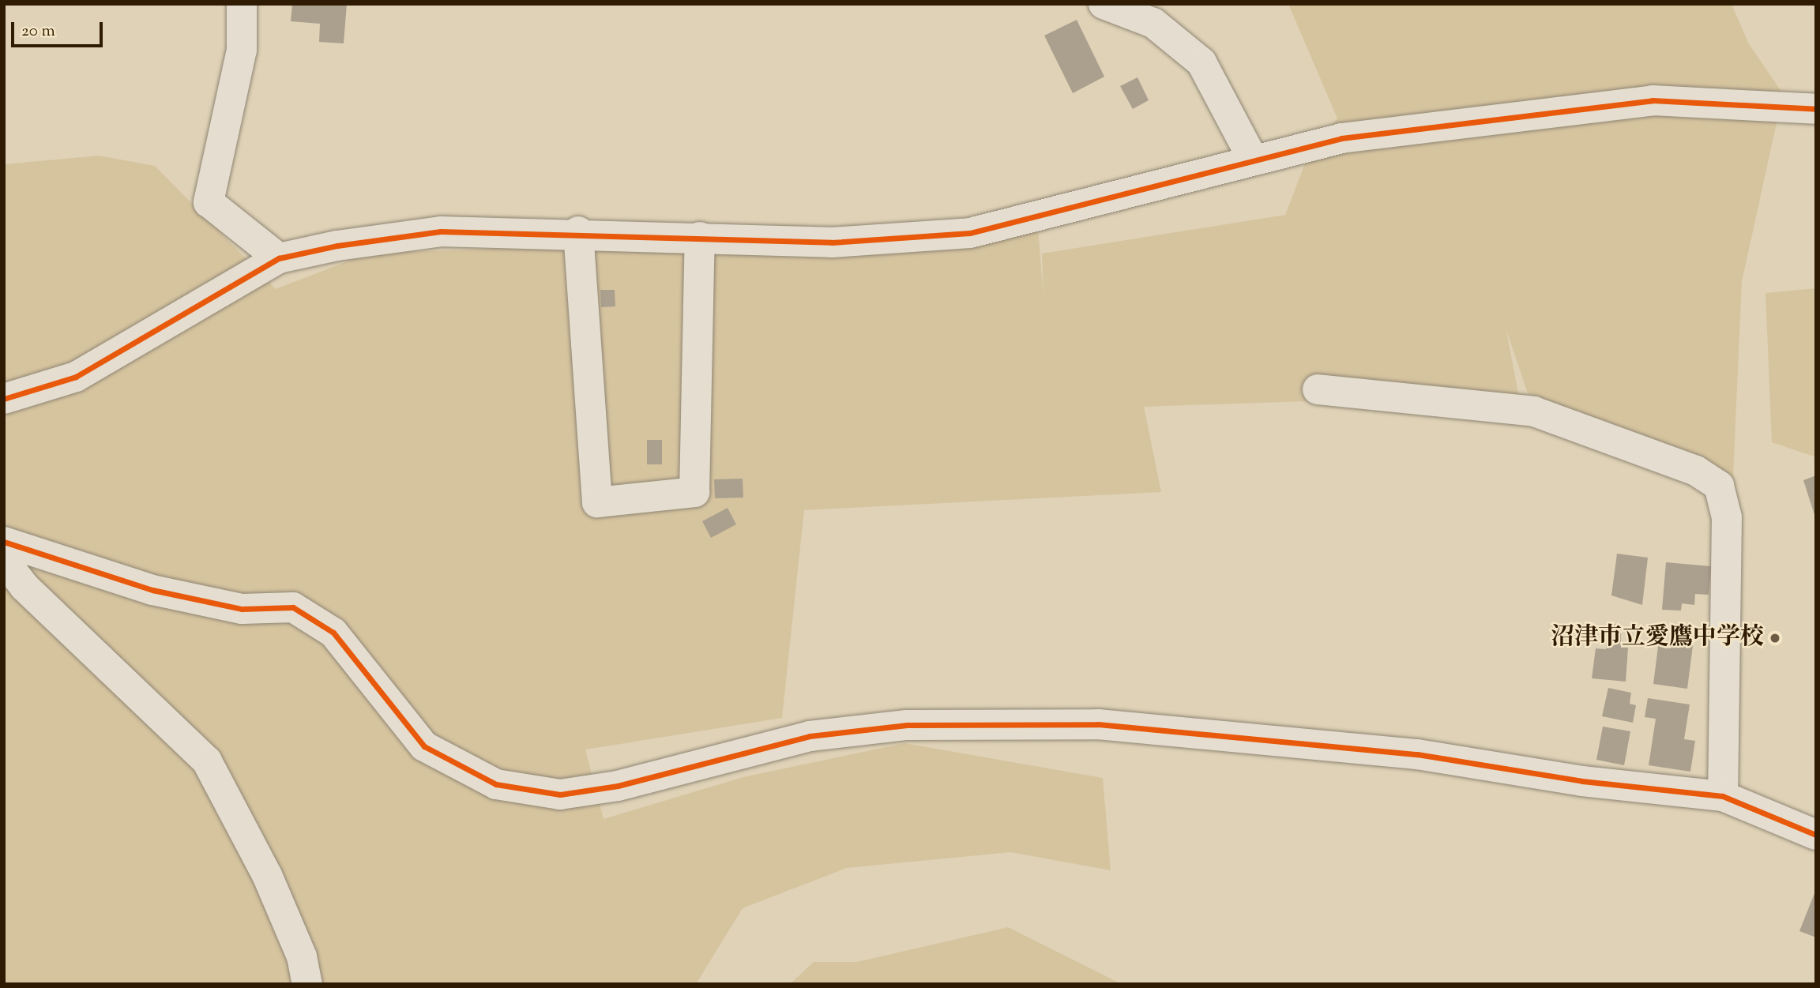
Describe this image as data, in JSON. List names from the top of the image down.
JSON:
{
  "places": ["沼津市立愛鷹中学校"],
  "scale_bar": "20 m"
}
